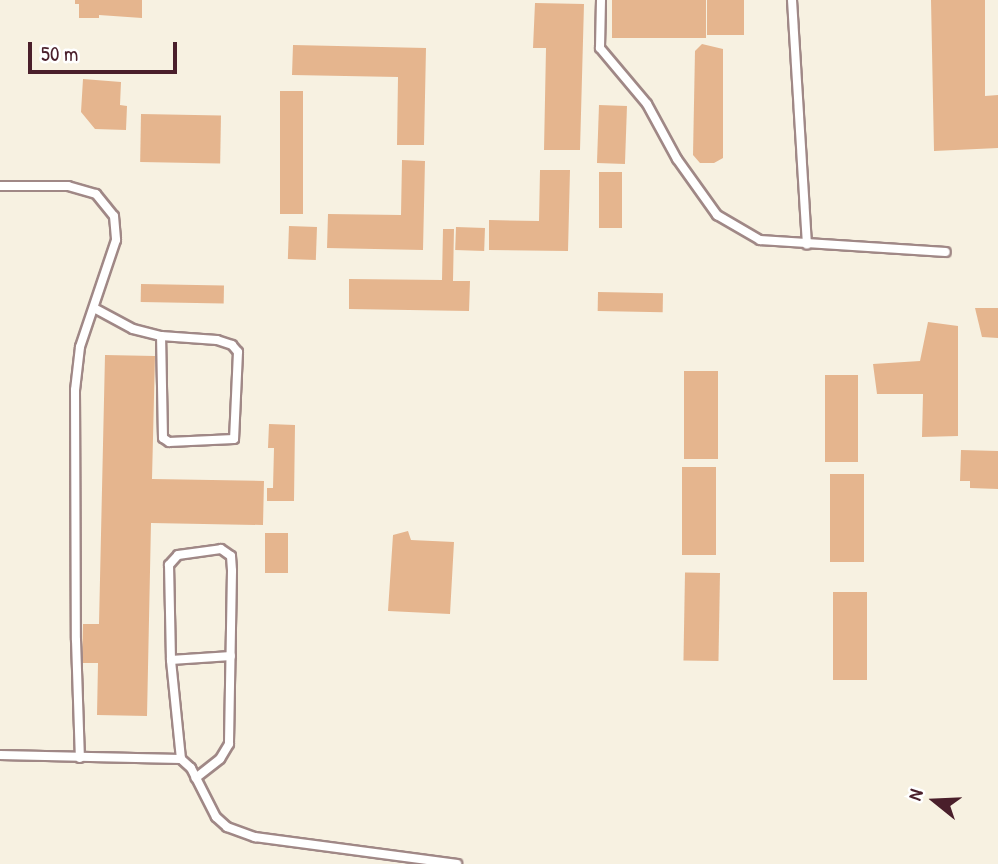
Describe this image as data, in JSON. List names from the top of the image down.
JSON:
{
  "scale_bar": "50 m",
  "north": "left"
}
